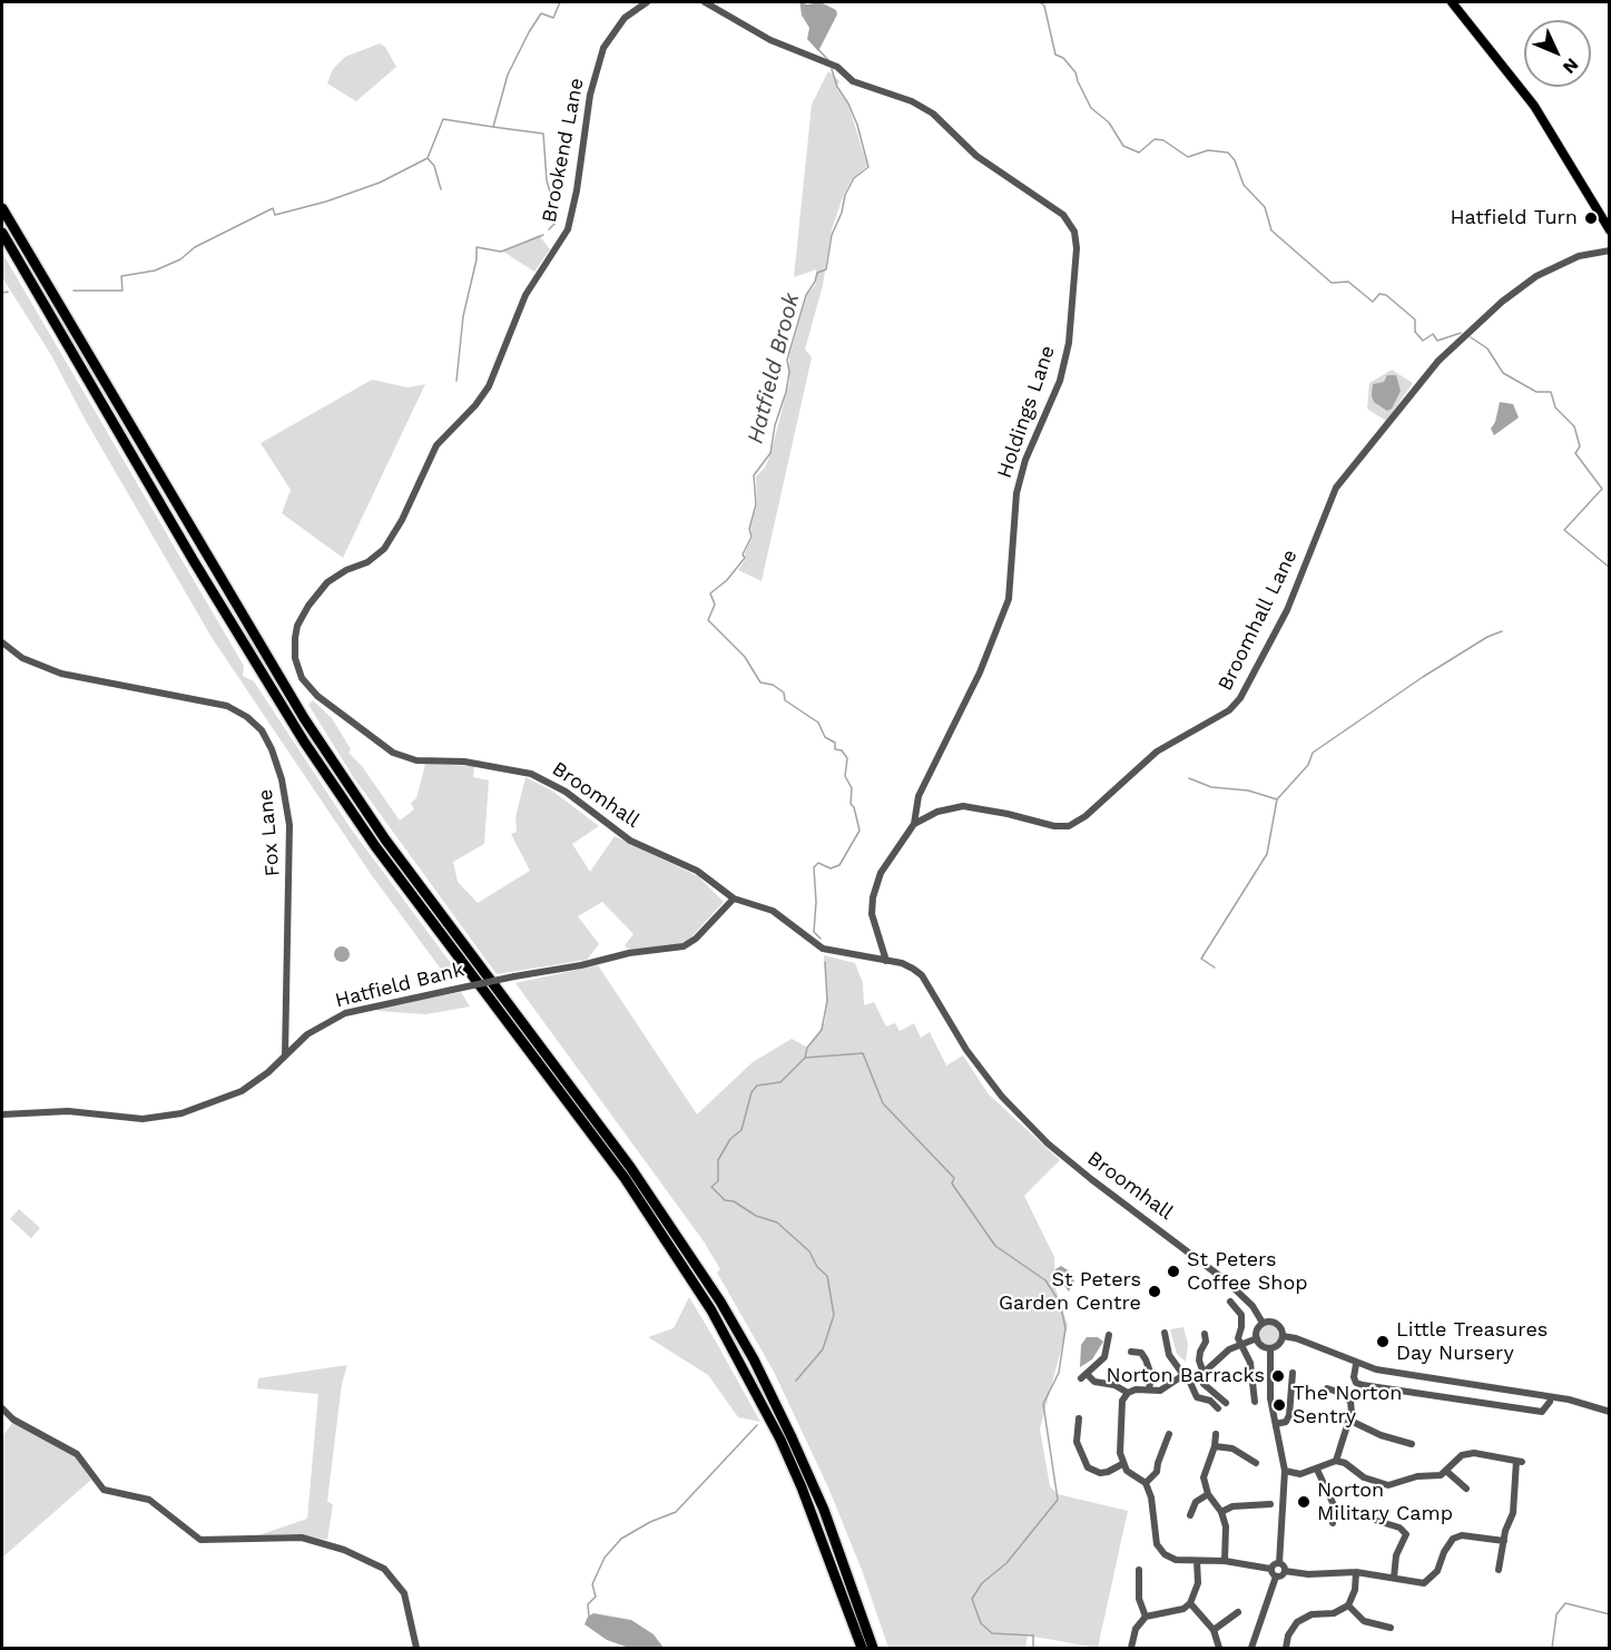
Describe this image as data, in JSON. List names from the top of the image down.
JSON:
{
  "streets": {
    "street": [
      "Brookend Lane",
      "Holdings Lane",
      "Broomhall Lane",
      "Broomhall",
      "Fox Lane",
      "Hatfield Bank"
    ]
  },
  "crossings": [
    ["Brookend Lane", "Broomhall"],
    ["Holdings Lane", "Broomhall Lane"],
    ["Broomhall", "Hatfield Bank"],
    ["Fox Lane", "Hatfield Bank"]
  ],
  "water": ["Hatfield Brook"],
  "places": [
    "Hatfield Turn",
    "St Peters Coffee Shop",
    "St Peters Garden Centre",
    "Little Treasures Day Nursery",
    "Norton Barracks",
    "The Norton Sentry",
    "Norton Military Camp"
  ],
  "north": "bottom right"
}
